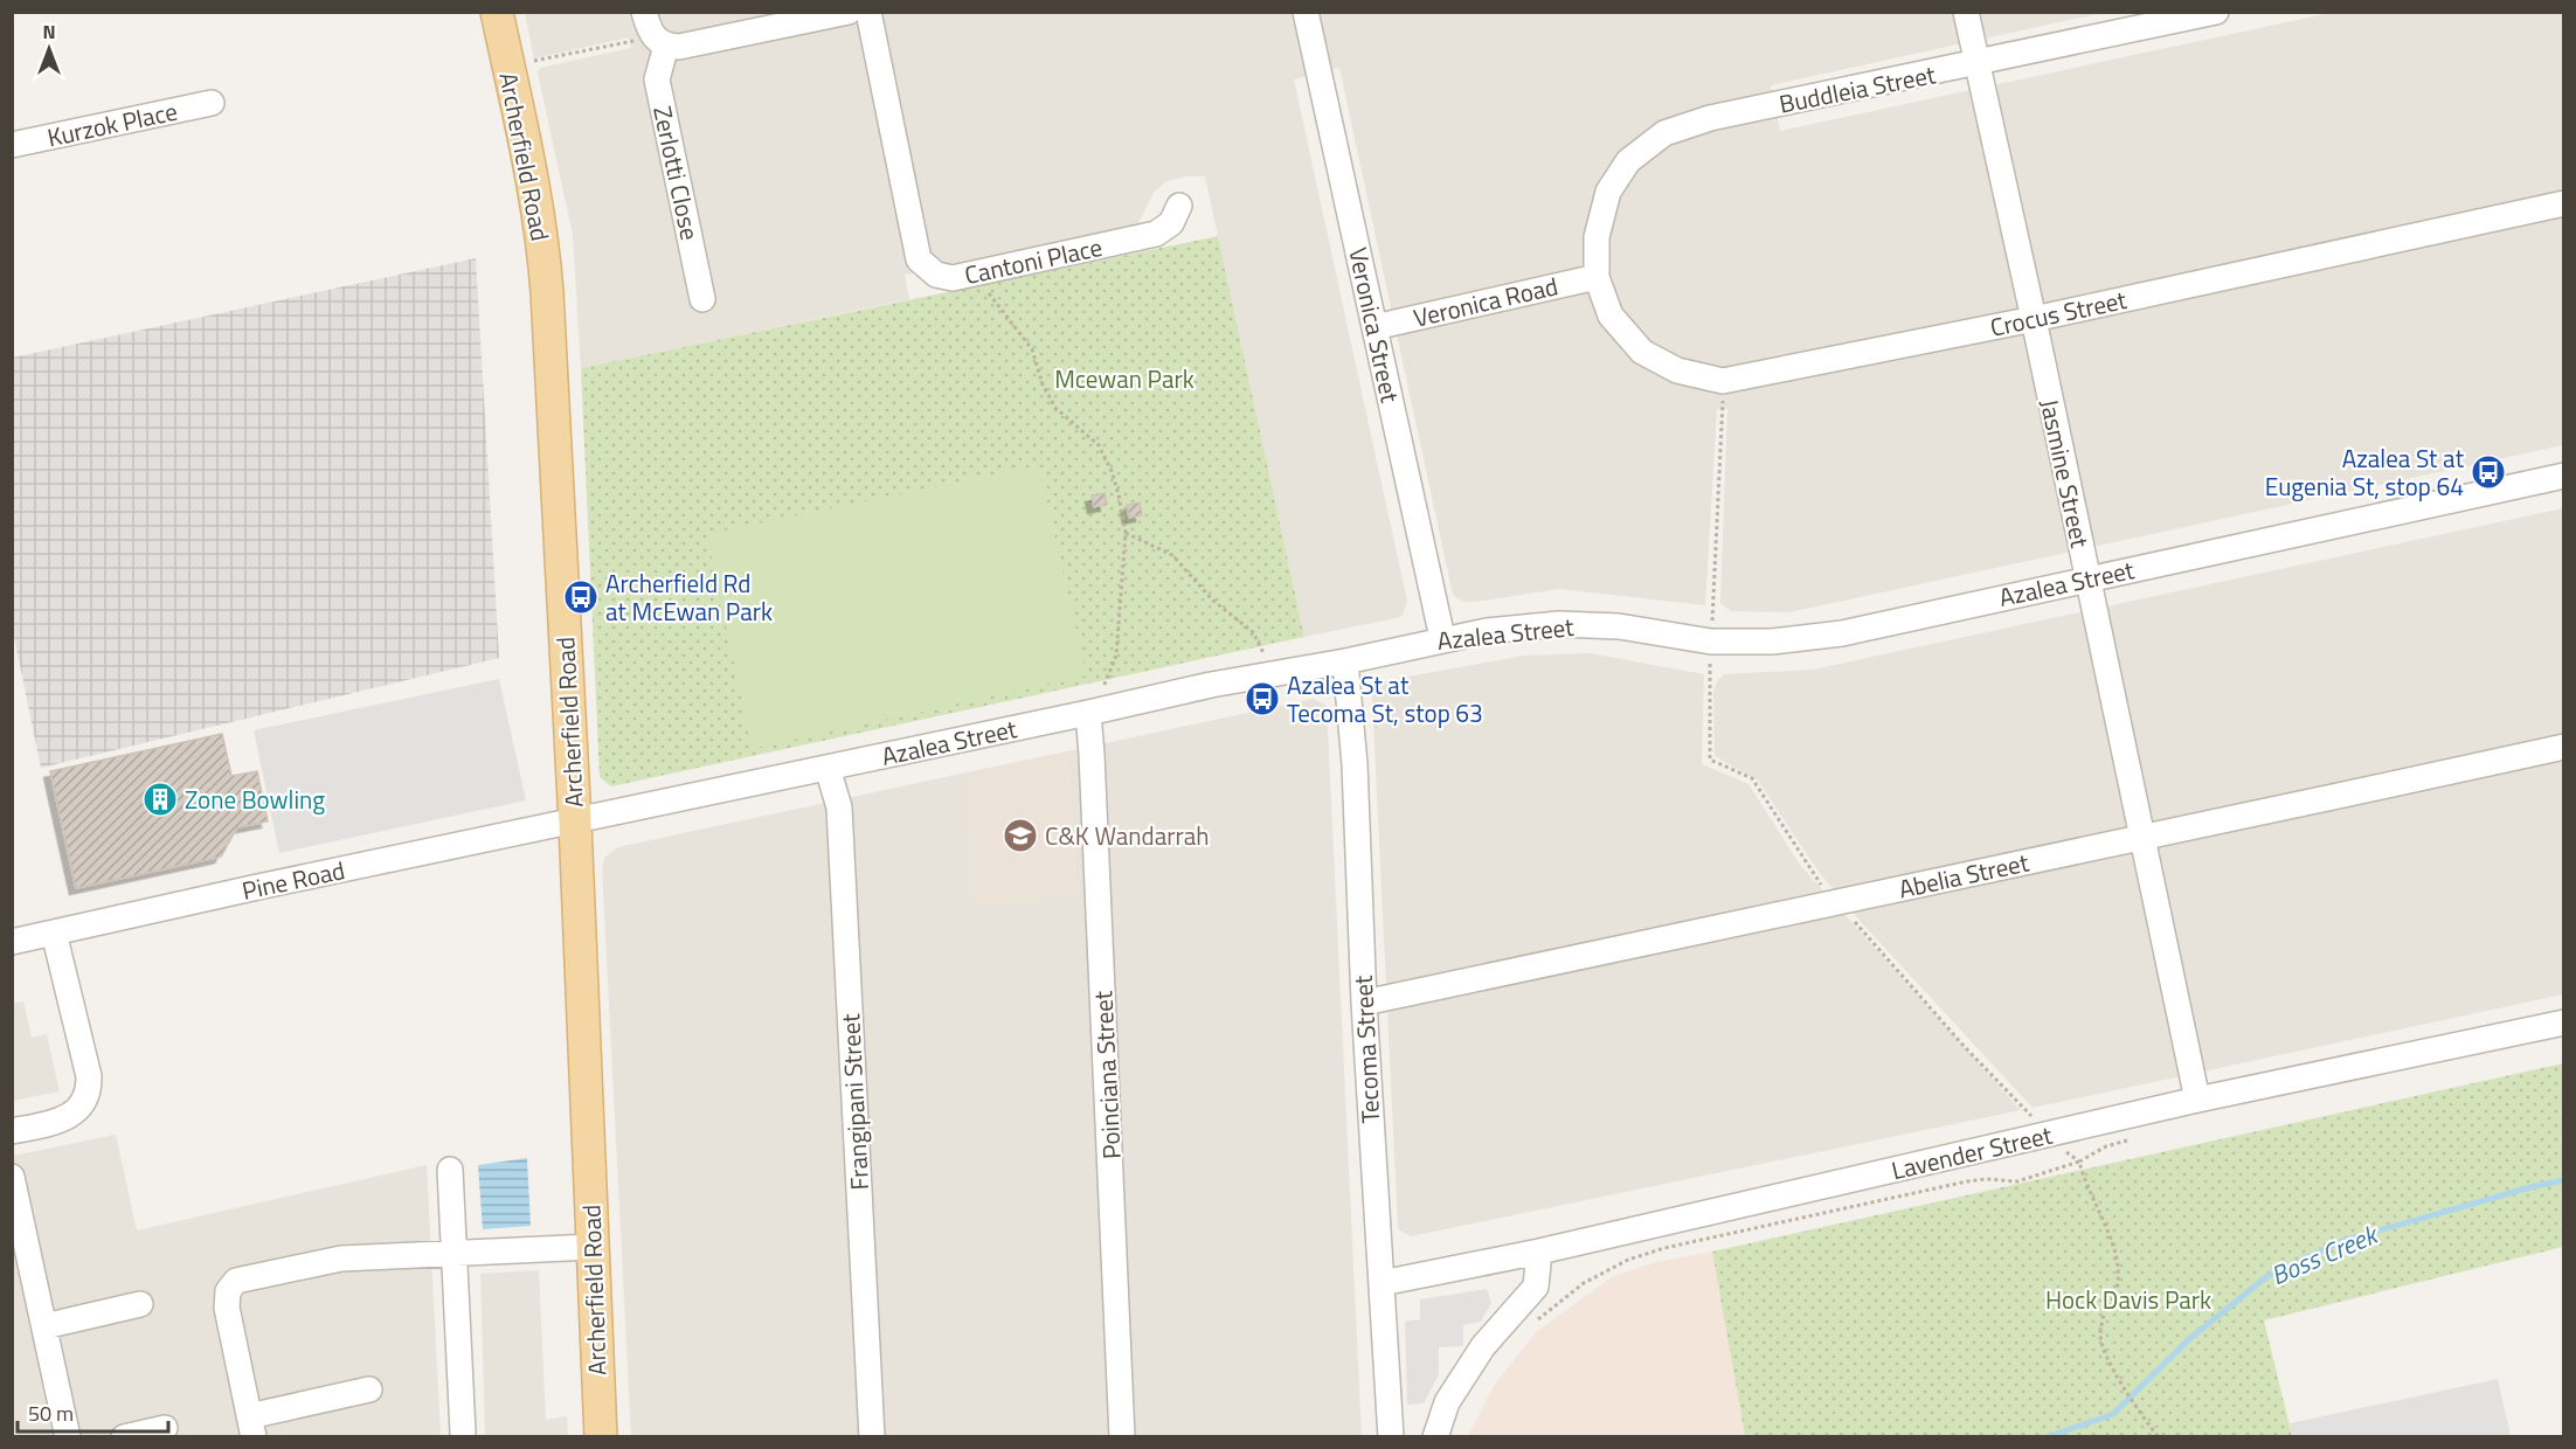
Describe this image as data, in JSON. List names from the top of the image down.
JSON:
{
  "streets": {
    "main road": ["Archerfield Road"],
    "street": [
      "Buddleia Street",
      "Kurzok Place",
      "Zerlotti Close",
      "Cantoni Place",
      "Veronica Road",
      "Crocus Street",
      "Veronica Street",
      "Jasmine Street",
      "Azalea Street",
      "Abelia Street",
      "Pine Road",
      "Tecoma Street",
      "Poinciana Street",
      "Frangipani Street",
      "Lavender Street"
    ]
  },
  "crossings": [
    ["Buddleia Street", "Veronica Road"],
    ["Buddleia Street", "Crocus Street"],
    ["Buddleia Street", "Jasmine Street"],
    ["Archerfield Road", "Azalea Street"],
    ["Archerfield Road", "Pine Road"],
    ["Veronica Road", "Crocus Street"],
    ["Veronica Road", "Veronica Street"],
    ["Crocus Street", "Jasmine Street"],
    ["Veronica Street", "Azalea Street"],
    ["Jasmine Street", "Azalea Street"],
    ["Jasmine Street", "Abelia Street"],
    ["Jasmine Street", "Lavender Street"],
    ["Azalea Street", "Pine Road"],
    ["Azalea Street", "Tecoma Street"],
    ["Azalea Street", "Poinciana Street"],
    ["Azalea Street", "Frangipani Street"],
    ["Abelia Street", "Tecoma Street"],
    ["Tecoma Street", "Lavender Street"]
  ],
  "water": ["Boss Creek"],
  "parks": ["Mcewan Park", "Hock Davis Park"],
  "places": {
    "bus stop": ["Azalea St at Eugenia St, stop 64", "Archerfield Rd at McEwan Park", "Azalea St at Tecoma St, stop 63"],
    "building": ["Zone Bowling"],
    "school or university": ["C&K Wandarrah"]
  },
  "scale_bar": "50 m",
  "north": "top"
}
